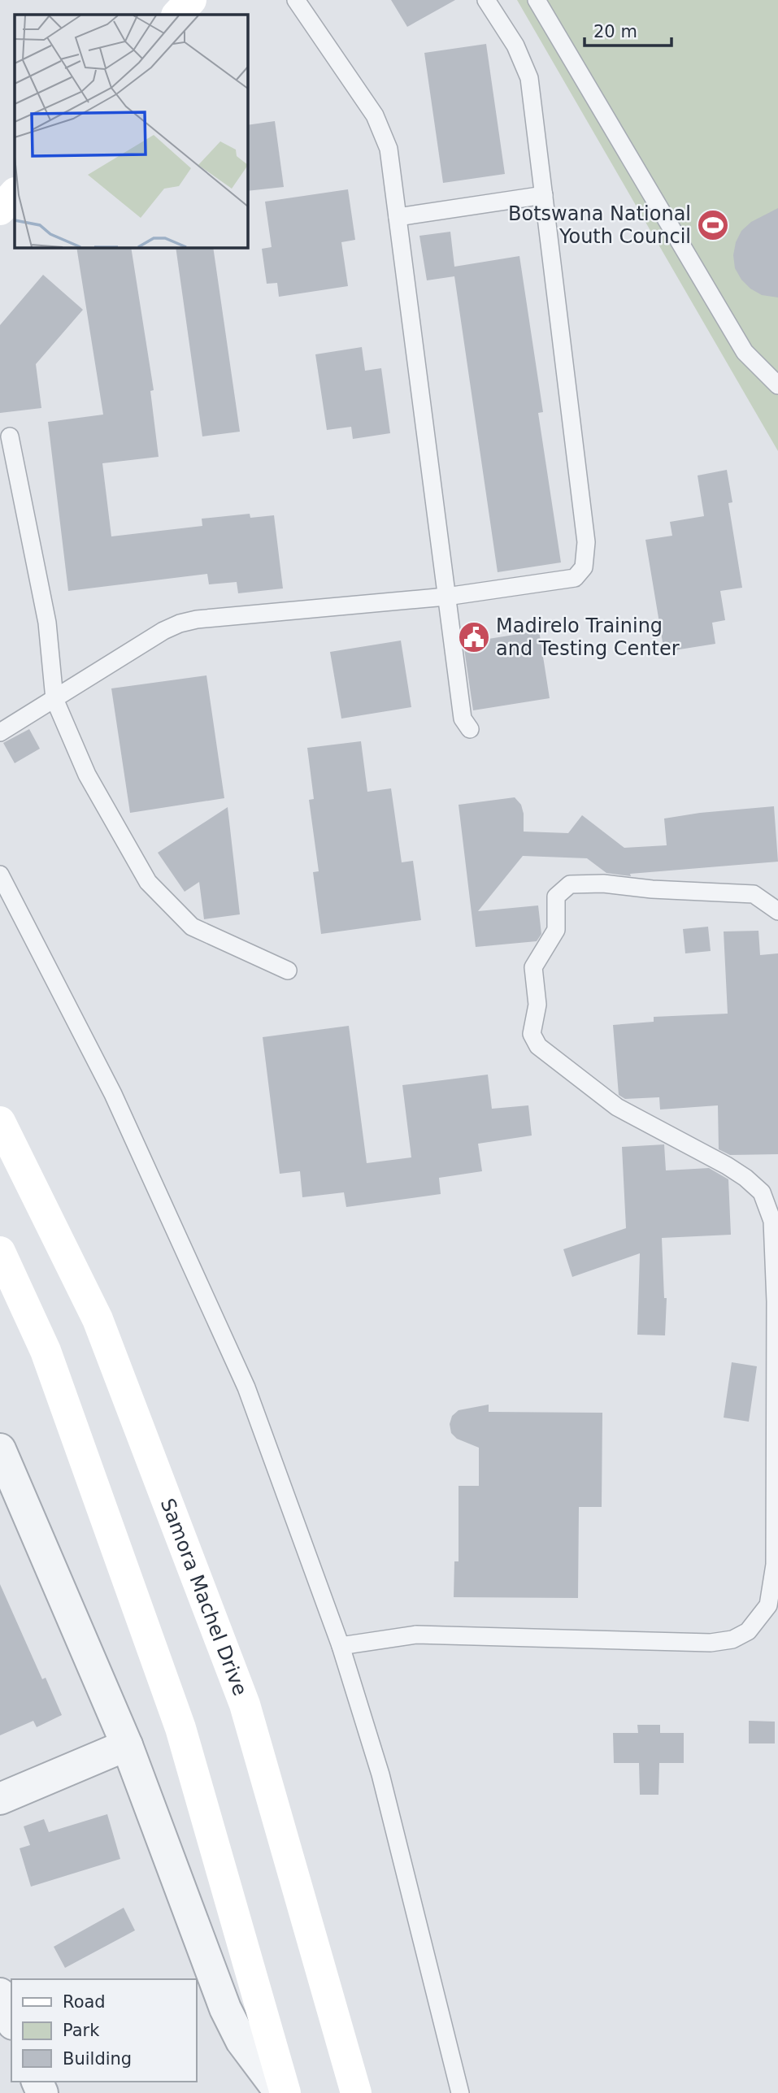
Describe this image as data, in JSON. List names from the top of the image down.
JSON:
{
  "streets": {
    "main road": ["Samora Machel Drive"]
  },
  "places": {
    "sports": ["Botswana National Youth Council"],
    "public building": ["Madirelo Training and Testing Center"]
  },
  "legend": ["Road", "Park", "Building"],
  "scale_bar": "20 m"
}
